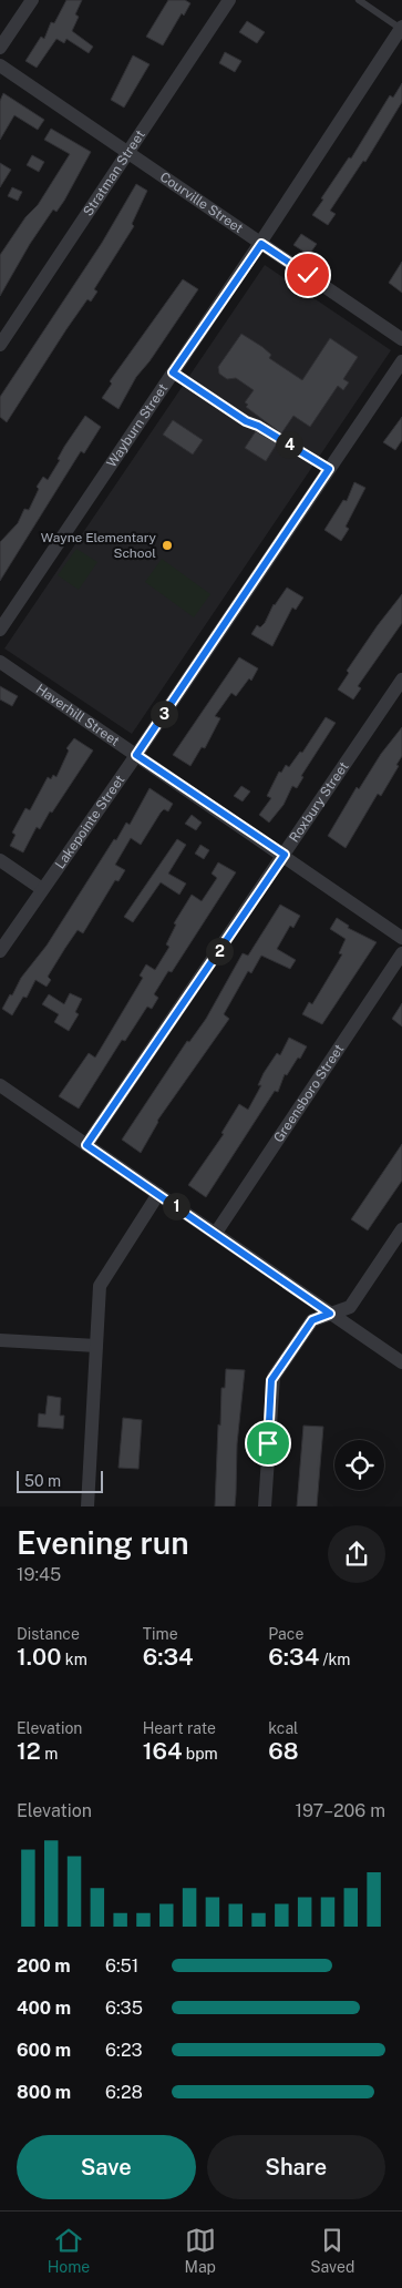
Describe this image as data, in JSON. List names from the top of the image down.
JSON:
{
  "streets": {
    "street": [
      "Stratman Street",
      "Courville Street",
      "Wayburn Street",
      "Haverhill Street",
      "Roxbury Street",
      "Lakepointe Street",
      "Greensboro Street"
    ]
  },
  "crossings": [
    ["Stratman Street", "Courville Street"],
    ["Courville Street", "Wayburn Street"],
    ["Haverhill Street", "Roxbury Street"],
    ["Haverhill Street", "Lakepointe Street"]
  ],
  "places": ["Wayne Elementary School"],
  "scale_bar": "50 m",
  "page": {
    "pins": [
      "4",
      "3",
      "2",
      "1"
    ],
    "scale": "50 m",
    "heading": ["Evening run", "19:45"],
    "stats": [
      ["Distance", "1.00 km"],
      ["Time", "6:34"],
      ["Pace", "6:34 /km"],
      ["Elevation", "12 m"],
      ["Heart rate", "164 bpm"],
      ["kcal", "68"]
    ],
    "chart": ["Elevation", "197–206 m"],
    "list": [
      {
        "name": "200 m",
        "note": "6:51"
      },
      {
        "name": "400 m",
        "note": "6:35"
      },
      {
        "name": "600 m",
        "note": "6:23"
      },
      {
        "name": "800 m",
        "note": "6:28"
      }
    ],
    "buttons": ["Save", "Share"],
    "tabs": ["Home", "Map", "Saved"]
  }
}
